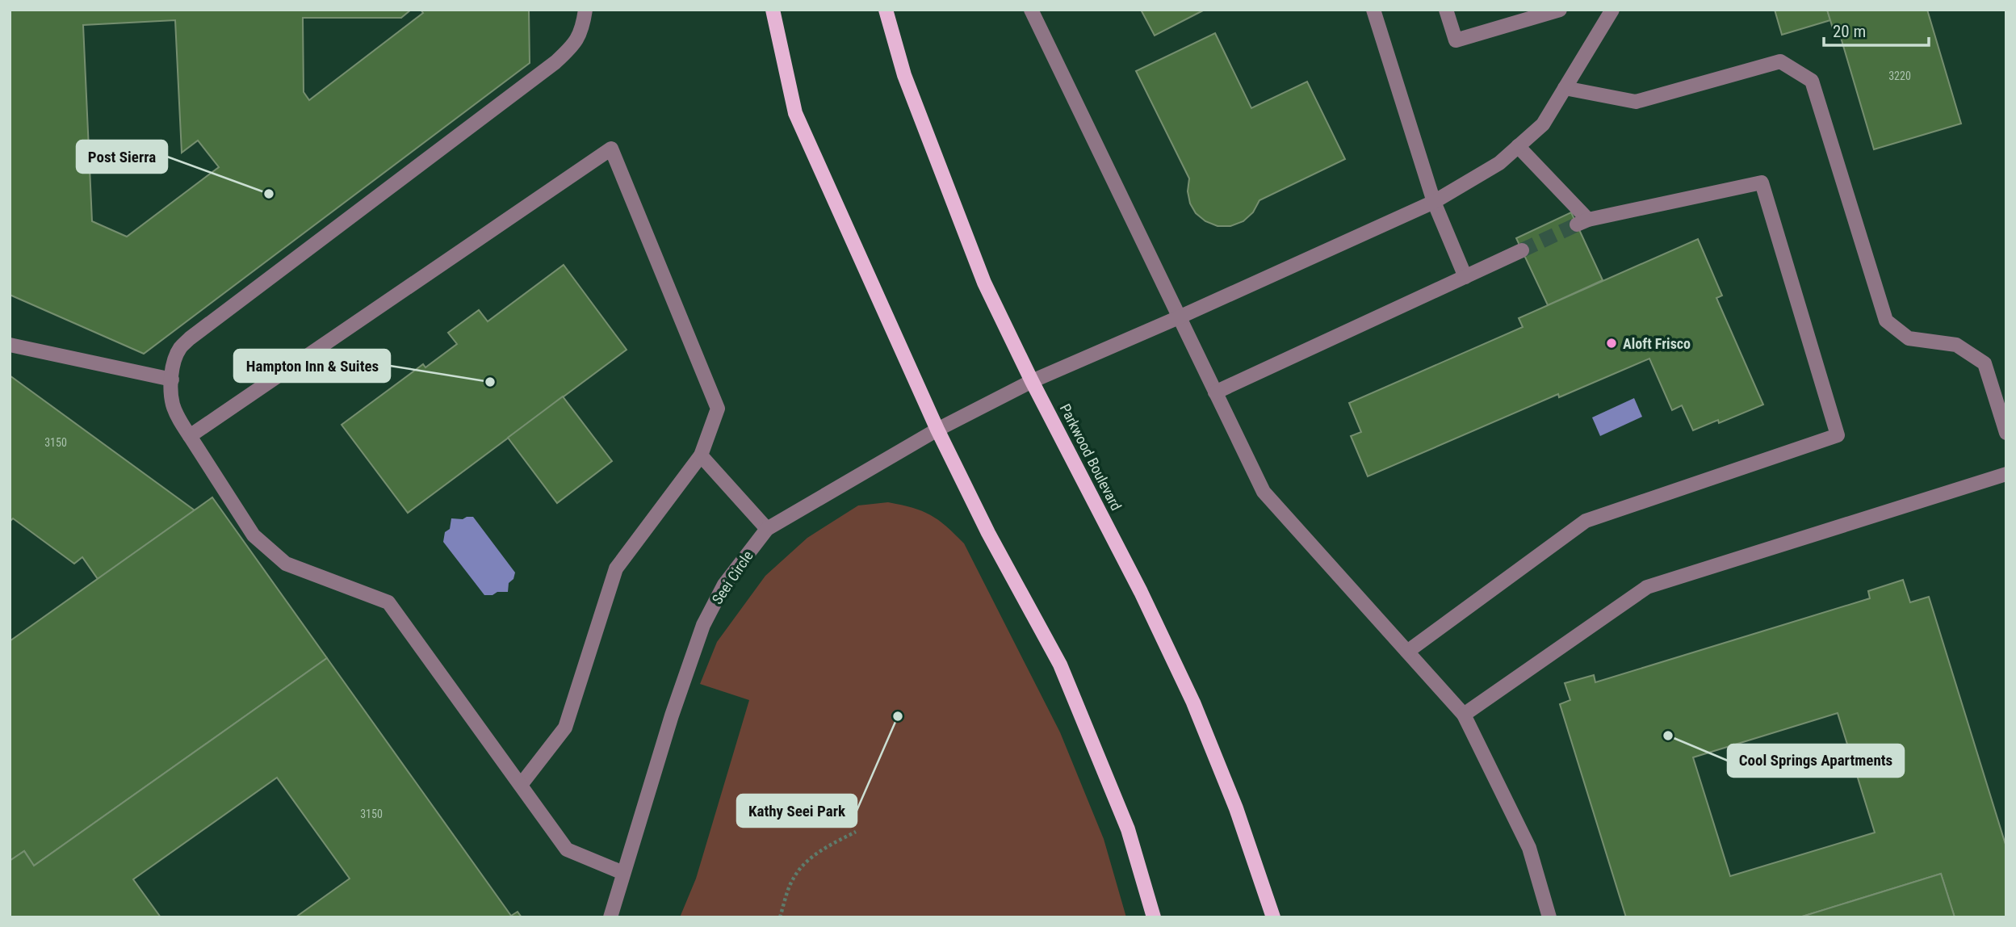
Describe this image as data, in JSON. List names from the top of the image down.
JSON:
{
  "streets": {
    "main road": ["Parkwood Boulevard"],
    "street": ["Seei Circle"]
  },
  "crossings": [
    ["Parkwood Boulevard", "Seei Circle"]
  ],
  "places": [
    "Post Sierra",
    "Aloft Frisco",
    "Hampton Inn & Suites",
    "Kathy Seei Park",
    "Cool Springs Apartments"
  ],
  "house_numbers": ["3220", "3150", "3150"],
  "scale_bar": "20 m"
}
